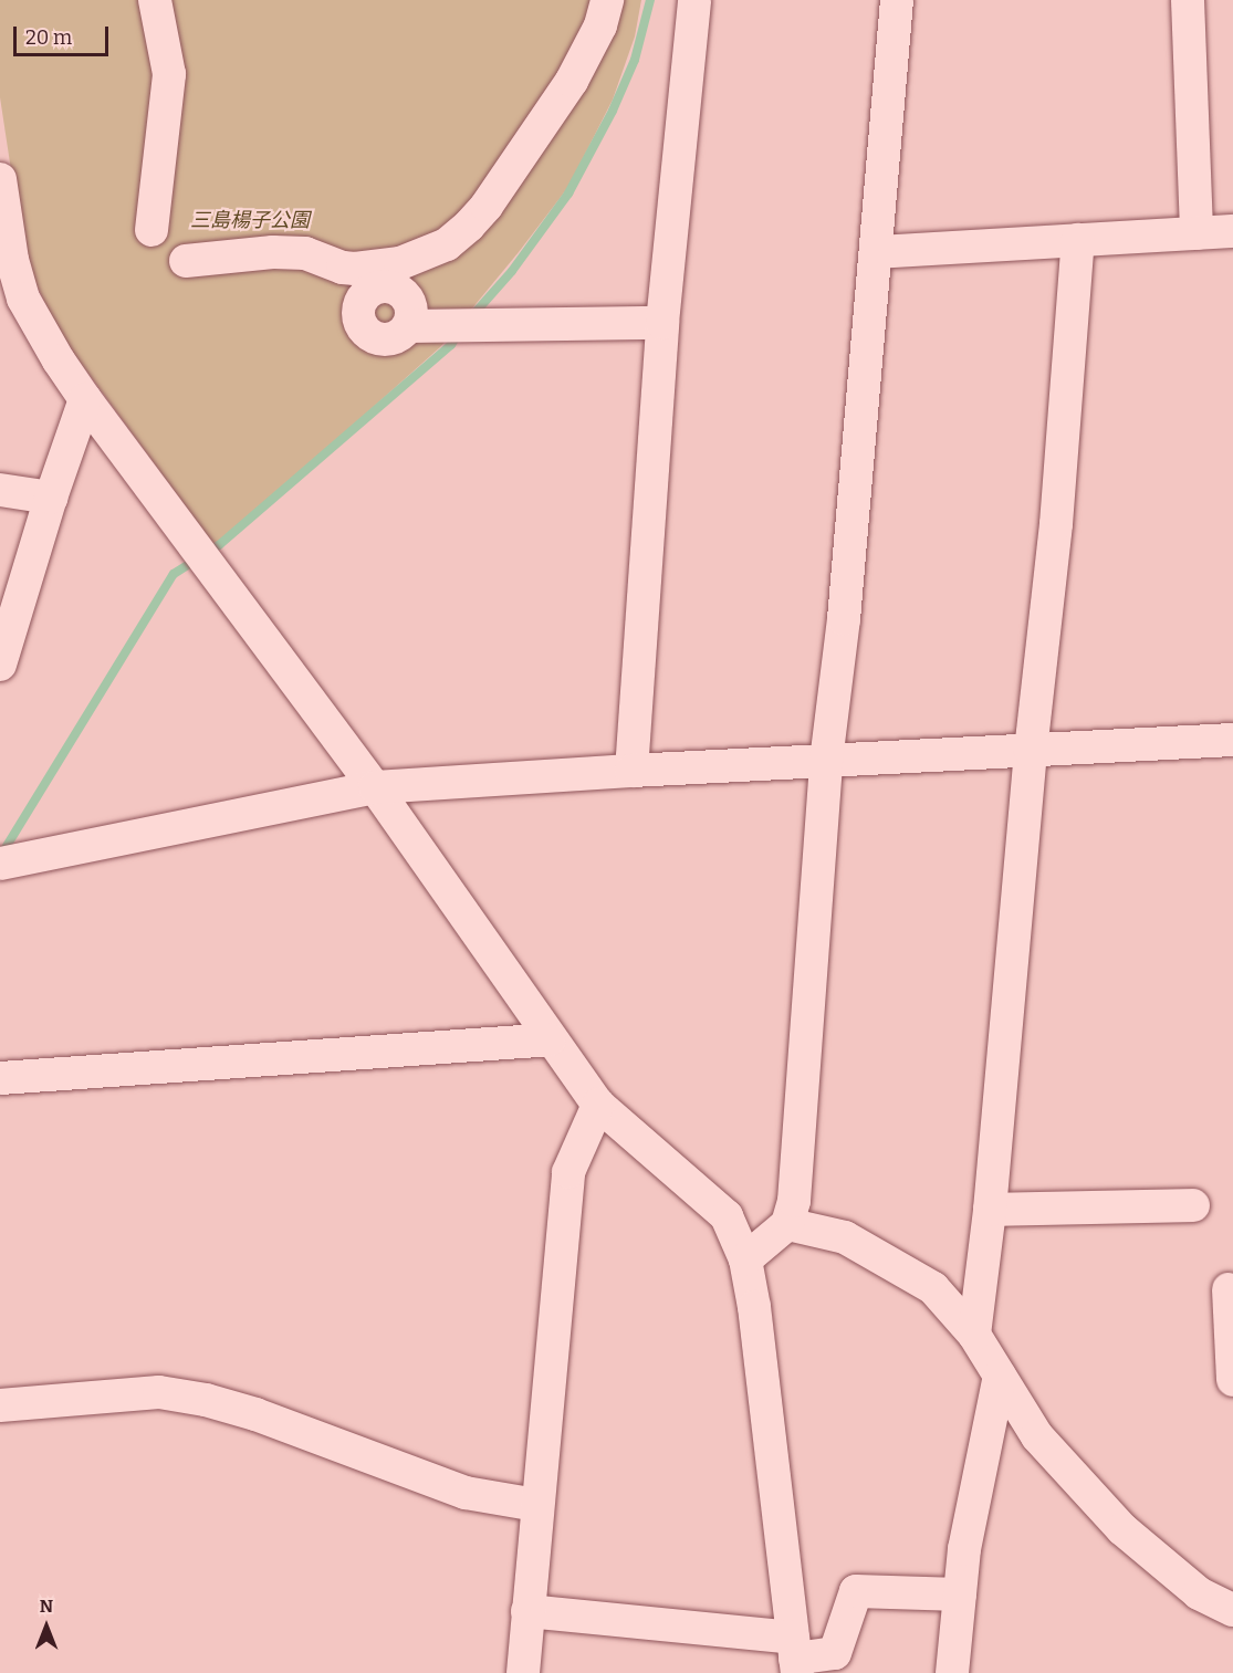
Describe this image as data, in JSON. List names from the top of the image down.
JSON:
{
  "parks": ["三島楊子公園"],
  "scale_bar": "20 m",
  "north": "top"
}
